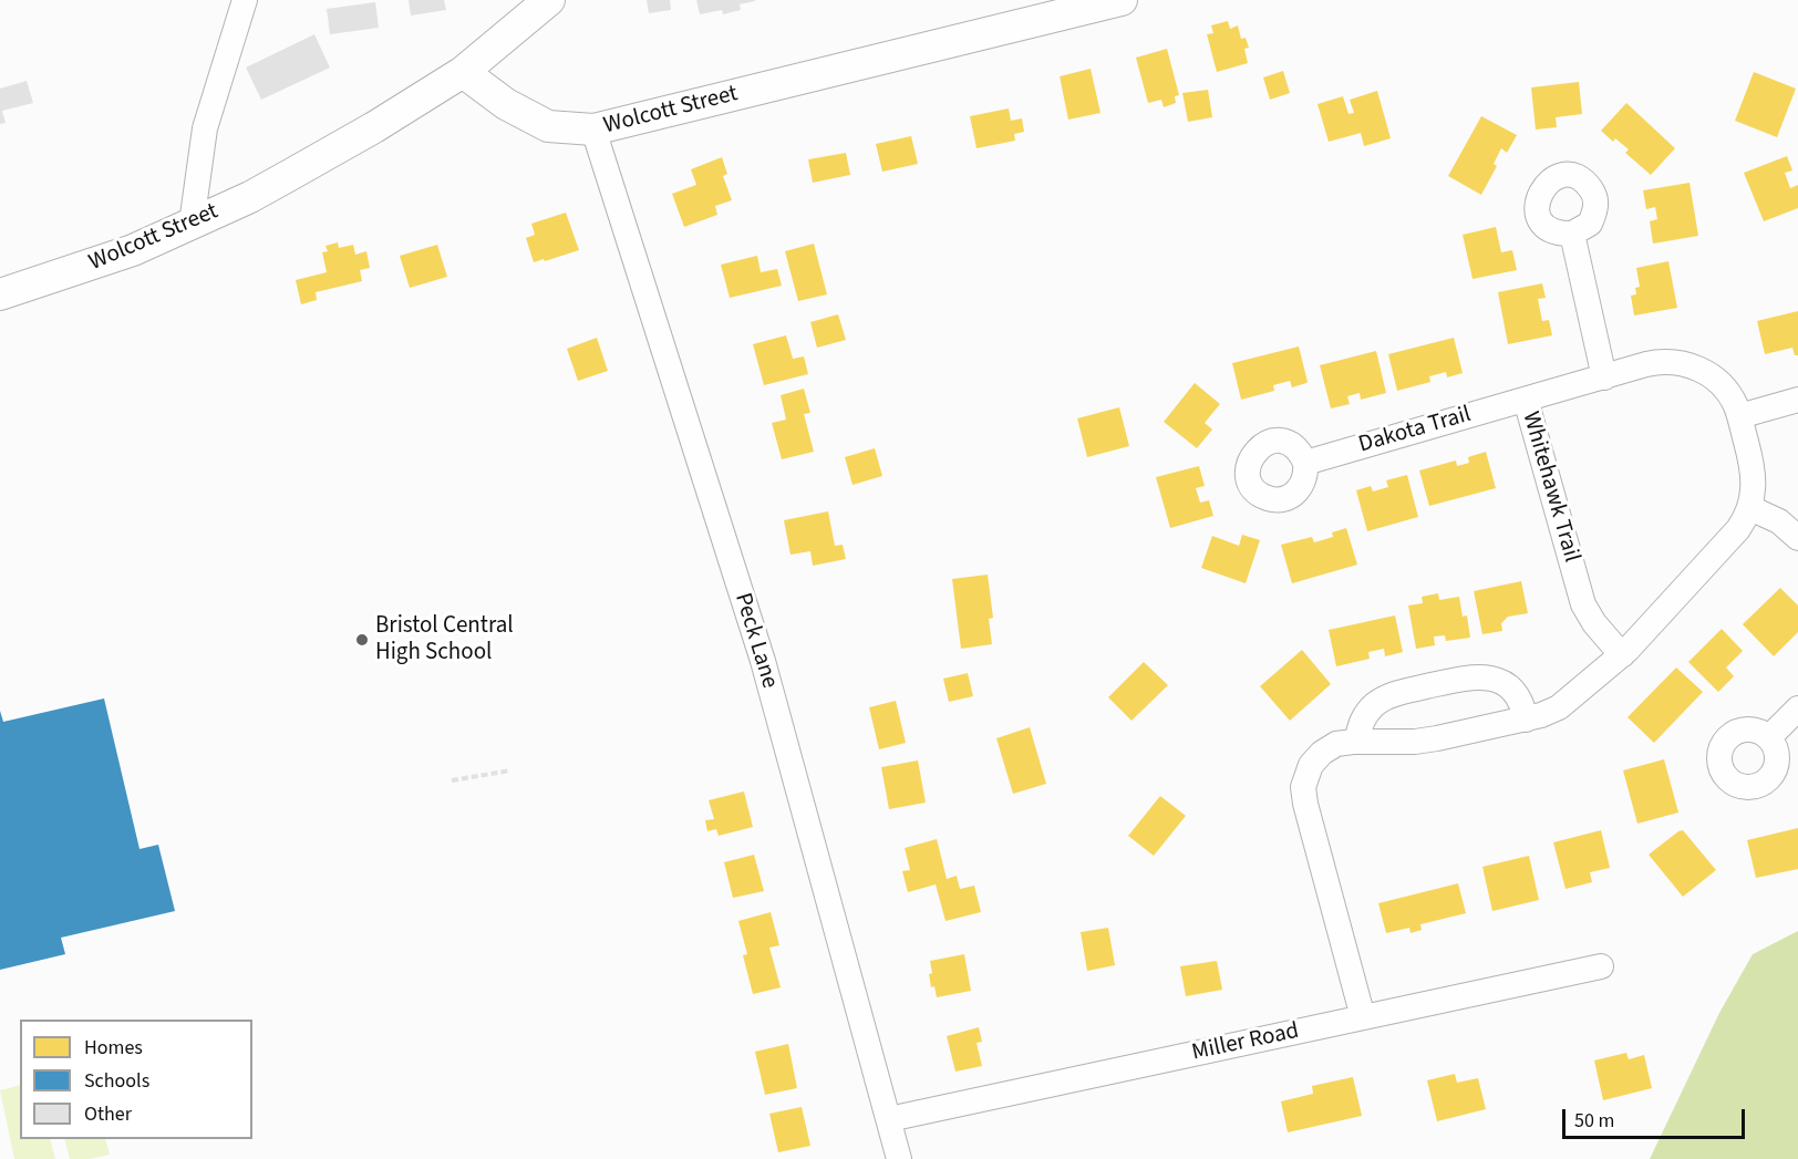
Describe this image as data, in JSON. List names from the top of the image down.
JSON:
{
  "streets": {
    "main road": ["Wolcott Street"],
    "street": [
      "Dakota Trail",
      "Whitehawk Trail",
      "Peck Lane",
      "Miller Road"
    ]
  },
  "crossings": [
    ["Wolcott Street", "Peck Lane"],
    ["Dakota Trail", "Whitehawk Trail"],
    ["Whitehawk Trail", "Miller Road"],
    ["Peck Lane", "Miller Road"]
  ],
  "places": ["Bristol Central High School"],
  "legend": ["Homes", "Schools", "Other"],
  "scale_bar": "50 m"
}
